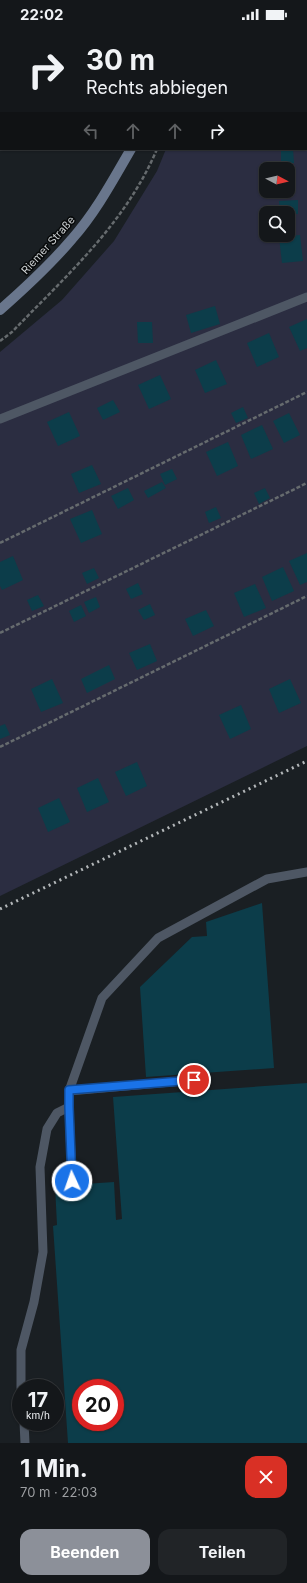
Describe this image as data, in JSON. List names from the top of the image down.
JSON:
{
  "streets": {
    "street": ["Riemer Straße"]
  },
  "north": "right",
  "page": {
    "status": "22:02",
    "turn": ["30 m", "Rechts abbiegen"],
    "speed": "17 km/h",
    "limit": "20",
    "heading": ["1 Min.", "70 m · 22:03"],
    "buttons": ["Beenden", "Teilen"]
  }
}
